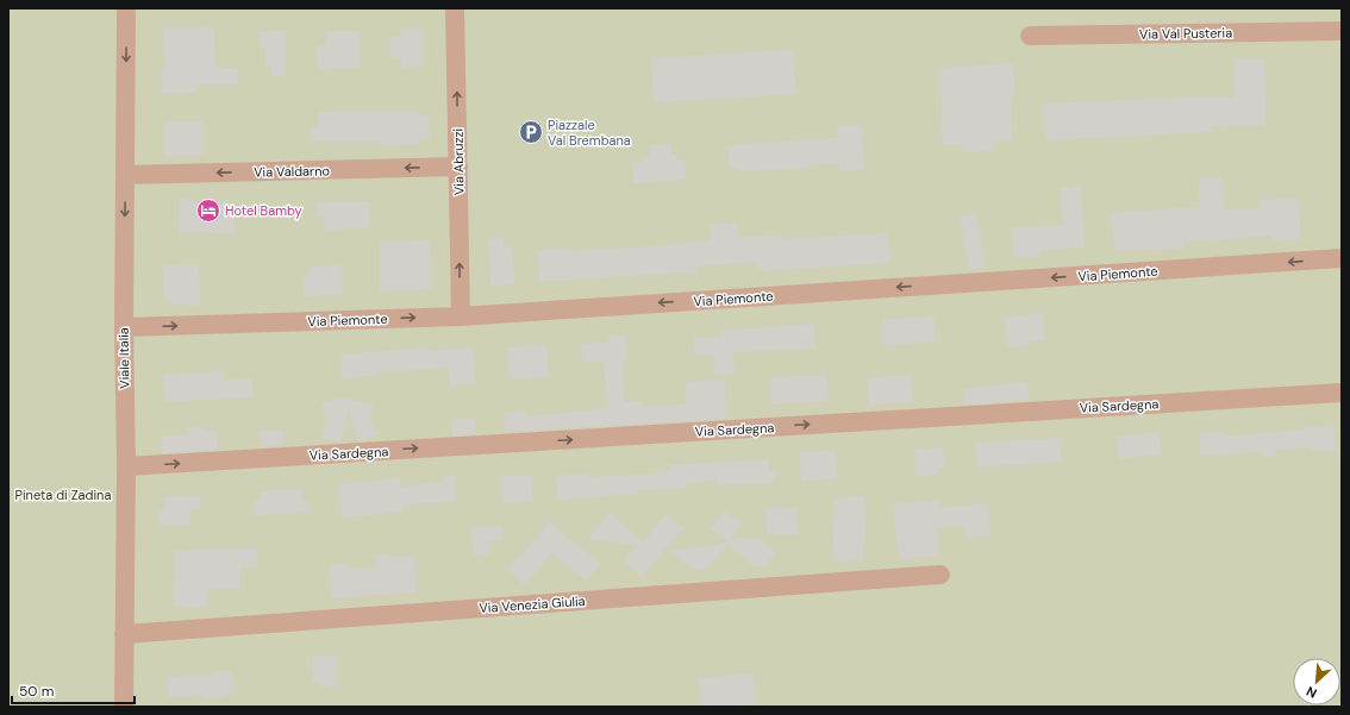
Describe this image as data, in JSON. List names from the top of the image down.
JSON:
{
  "streets": {
    "street": [
      "Via Val Pusteria",
      "Via Abruzzi",
      "Via Valdarno",
      "Via Piemonte",
      "Viale Italia",
      "Via Sardegna",
      "Via Venezia Giulia"
    ]
  },
  "crossings": [
    ["Via Abruzzi", "Via Valdarno"],
    ["Via Abruzzi", "Via Piemonte"],
    ["Via Valdarno", "Viale Italia"],
    ["Via Piemonte", "Viale Italia"],
    ["Viale Italia", "Via Sardegna"],
    ["Viale Italia", "Via Venezia Giulia"]
  ],
  "one_way": [
    "Via Abruzzi",
    "Via Valdarno",
    "Viale Italia",
    "Via Sardegna"
  ],
  "parks": ["Pineta di Zadina"],
  "places": {
    "parking": ["Piazzale Val Brembana"],
    "hotel": ["Hotel Bamby"]
  },
  "scale_bar": "50 m",
  "north": "bottom left"
}
